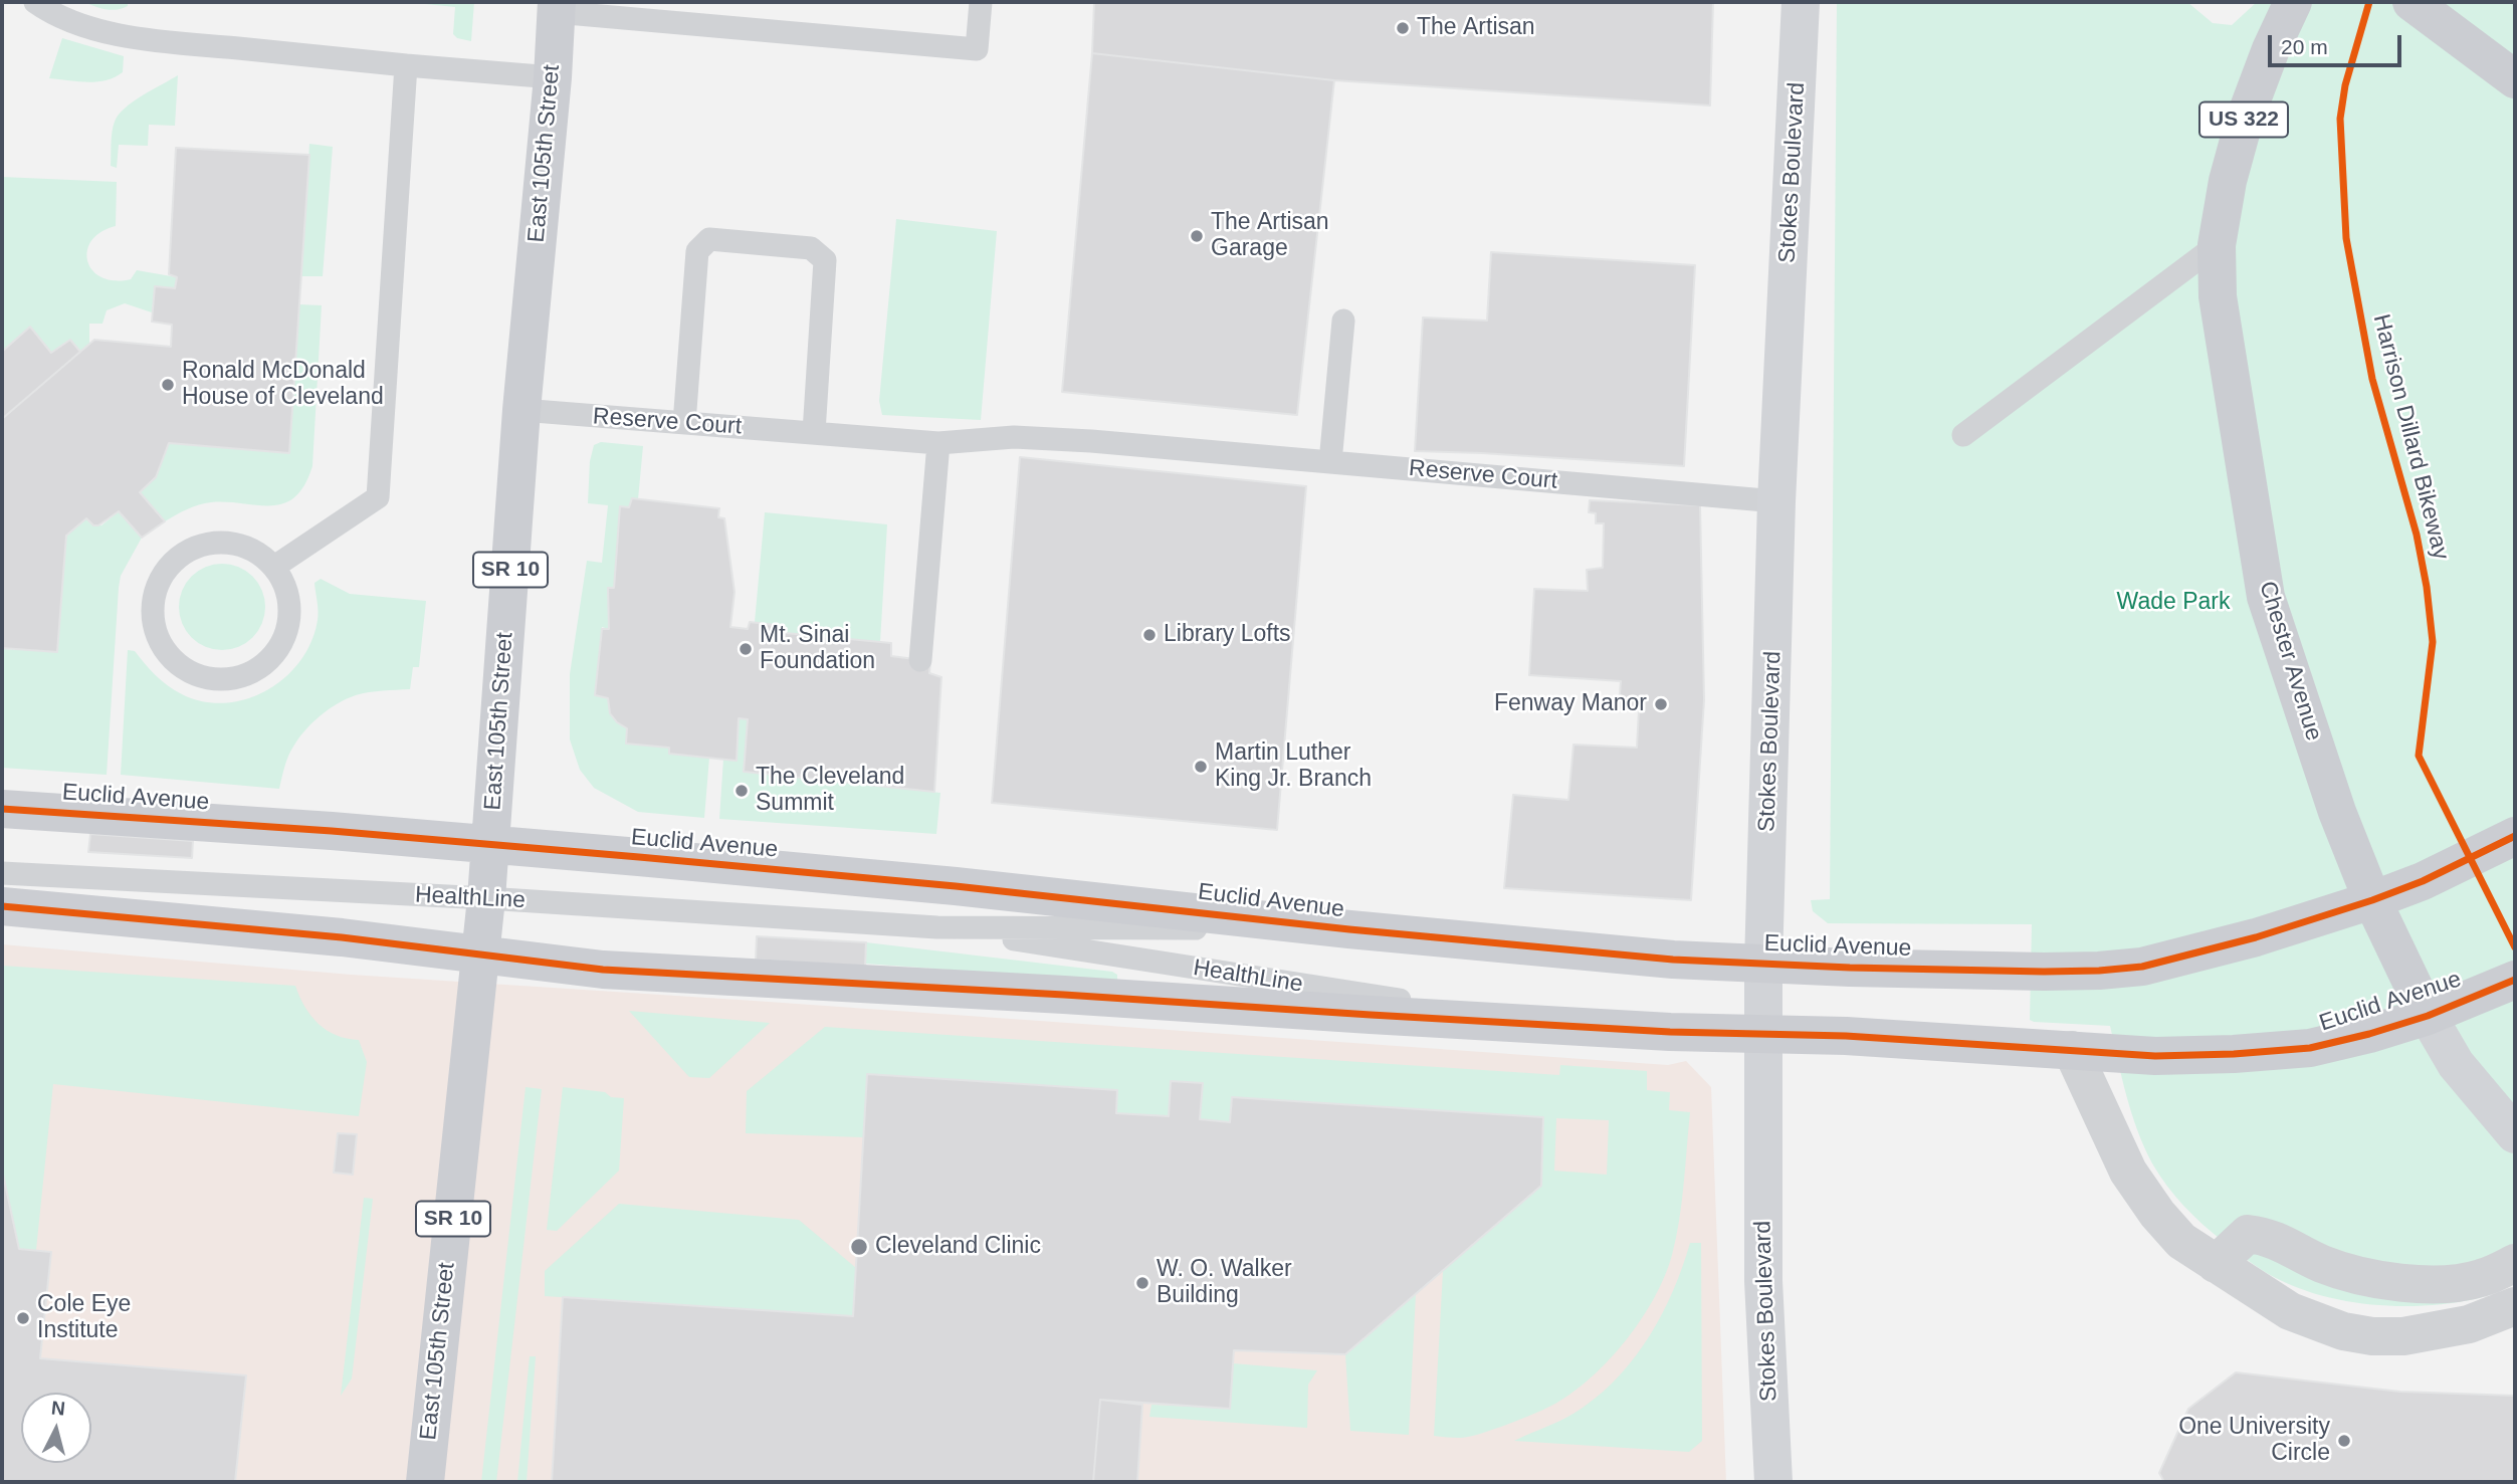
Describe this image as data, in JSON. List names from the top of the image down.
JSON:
{
  "streets": {
    "main road": [
      "US 322",
      "East 105th Street",
      "Stokes Boulevard",
      "SR 10",
      "Chester Avenue",
      "Euclid Avenue"
    ],
    "lane": ["Reserve Court", "HealthLine"],
    "cycle path": ["Harrison Dillard Bikeway"]
  },
  "crossings": [
    ["US 322", "Chester Avenue"],
    ["East 105th Street", "Reserve Court"],
    ["East 105th Street", "Euclid Avenue"],
    ["East 105th Street", "HealthLine"],
    ["Stokes Boulevard", "Reserve Court"],
    ["Stokes Boulevard", "Euclid Avenue"],
    ["Chester Avenue", "Euclid Avenue"],
    ["Euclid Avenue", "HealthLine"]
  ],
  "parks": ["Wade Park"],
  "places": [
    "The Artisan",
    "The Artisan Garage",
    "Ronald McDonald House of Cleveland",
    "Library Lofts",
    "Mt. Sinai Foundation",
    "Fenway Manor",
    "Martin Luther King Jr. Branch",
    "The Cleveland Summit",
    "Cleveland Clinic",
    "W. O. Walker Building",
    "Cole Eye Institute",
    "One University Circle"
  ],
  "scale_bar": "20 m",
  "north": "top"
}
